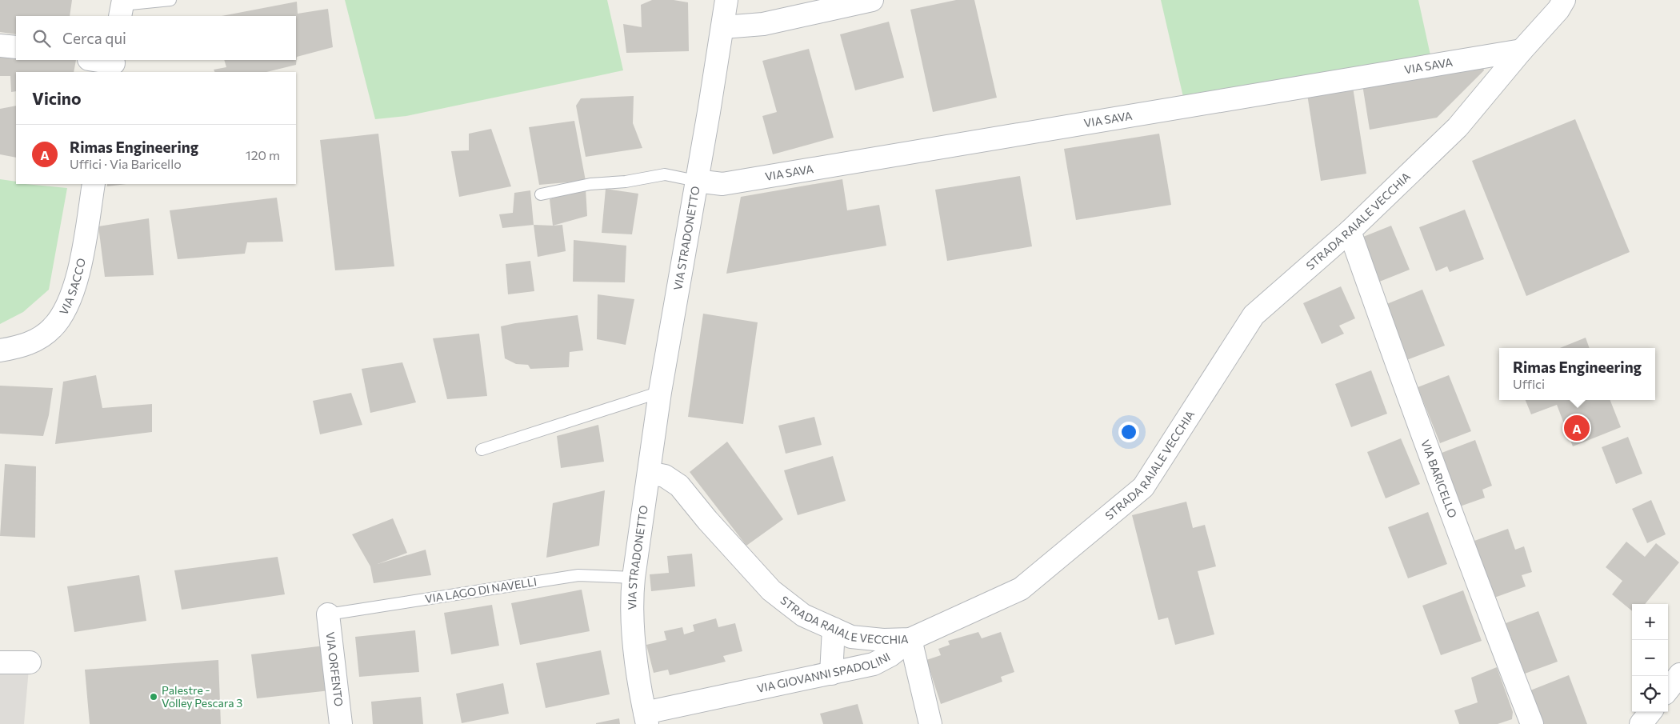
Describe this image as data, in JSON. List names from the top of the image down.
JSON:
{
  "streets": {
    "street": [
      "VIA SAVA",
      "STRADA RAIALE VECCHIA",
      "VIA STRADONETTO",
      "VIA SACCO",
      "VIA BARICELLO",
      "VIA ORFENTO",
      "VIA GIOVANNI SPADOLINI"
    ],
    "lane": ["VIA LAGO DI NAVELLI"]
  },
  "crossings": [
    ["VIA SAVA", "STRADA RAIALE VECCHIA"],
    ["VIA SAVA", "VIA STRADONETTO"],
    ["STRADA RAIALE VECCHIA", "VIA STRADONETTO"],
    ["STRADA RAIALE VECCHIA", "VIA BARICELLO"],
    ["STRADA RAIALE VECCHIA", "VIA GIOVANNI SPADOLINI"],
    ["VIA STRADONETTO", "VIA LAGO DI NAVELLI"],
    ["VIA STRADONETTO", "VIA GIOVANNI SPADOLINI"],
    ["VIA LAGO DI NAVELLI", "VIA ORFENTO"]
  ],
  "places": ["Palestre - Volley Pescara 3"],
  "page": {
    "search": "Cerca qui",
    "heading": "Vicino",
    "list": [
      {
        "mark": "A",
        "name": "Rimas Engineering",
        "note": "Uffici · Via Baricello",
        "value": "120 m"
      }
    ],
    "popup": ["Rimas Engineering", "Uffici"],
    "pins": "A",
    "map_buttons": ["+", "−"]
  }
}
